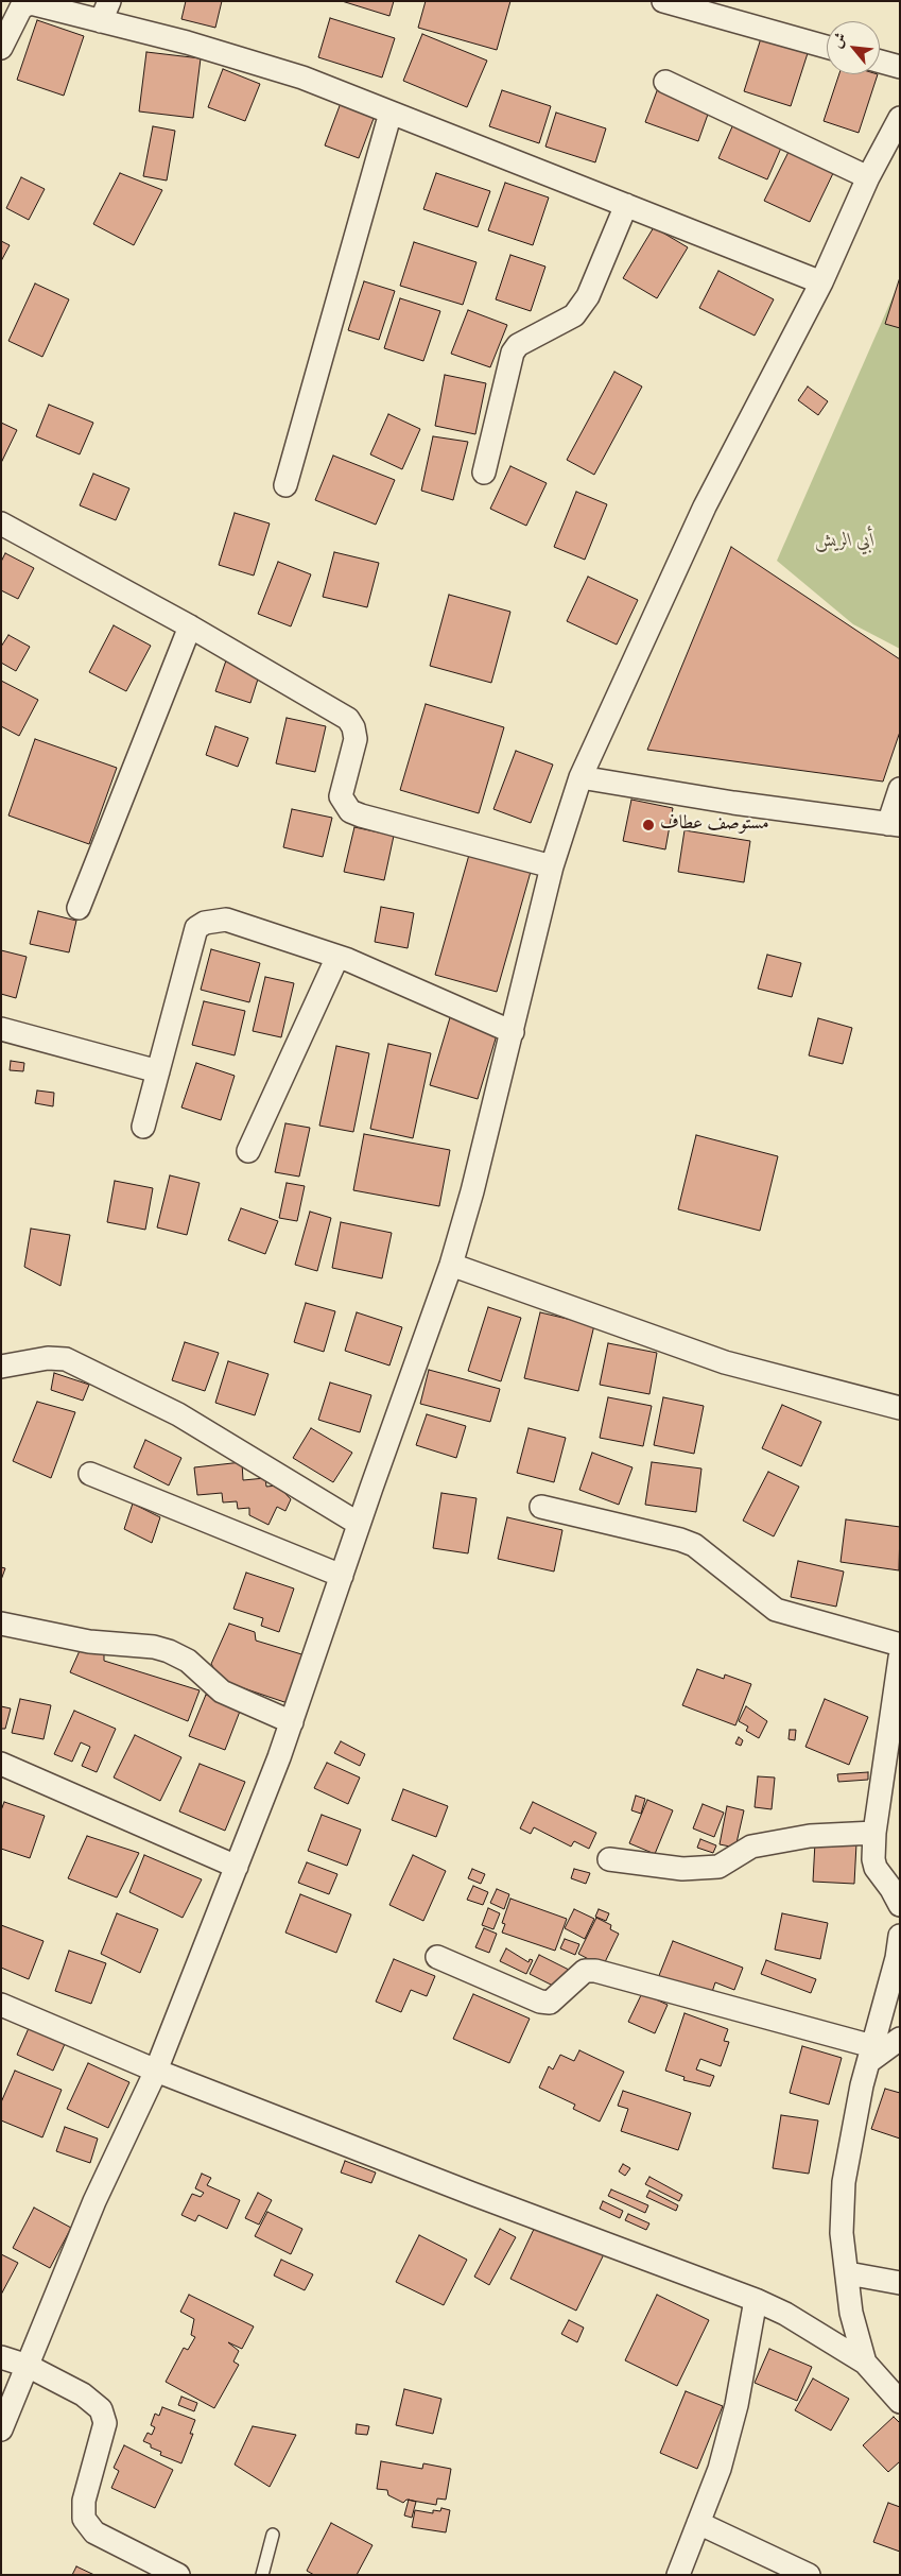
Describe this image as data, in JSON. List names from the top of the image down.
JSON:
{
  "parks": ["أبي الريش"],
  "places": ["مستوصف عطاف"],
  "north": "top left"
}
